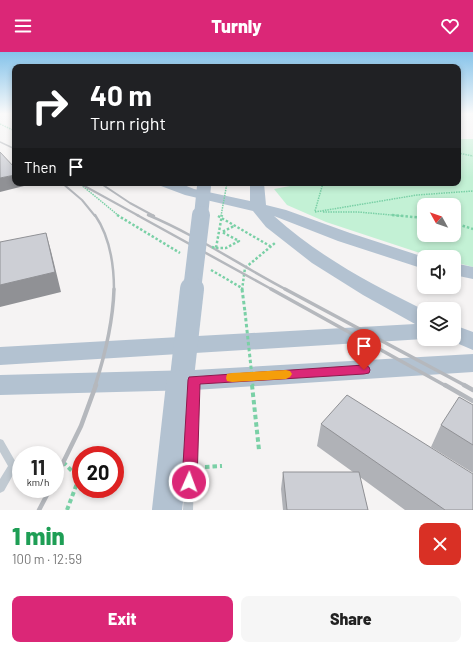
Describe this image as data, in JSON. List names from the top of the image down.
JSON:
{
  "north": "top left",
  "page": {
    "header": "Turnly",
    "turn": ["40 m", "Turn right"],
    "then": "Then",
    "speed": "11 km/h",
    "limit": "20",
    "heading": ["1 min", "100 m · 12:59"],
    "buttons": ["Exit", "Share"]
  }
}
